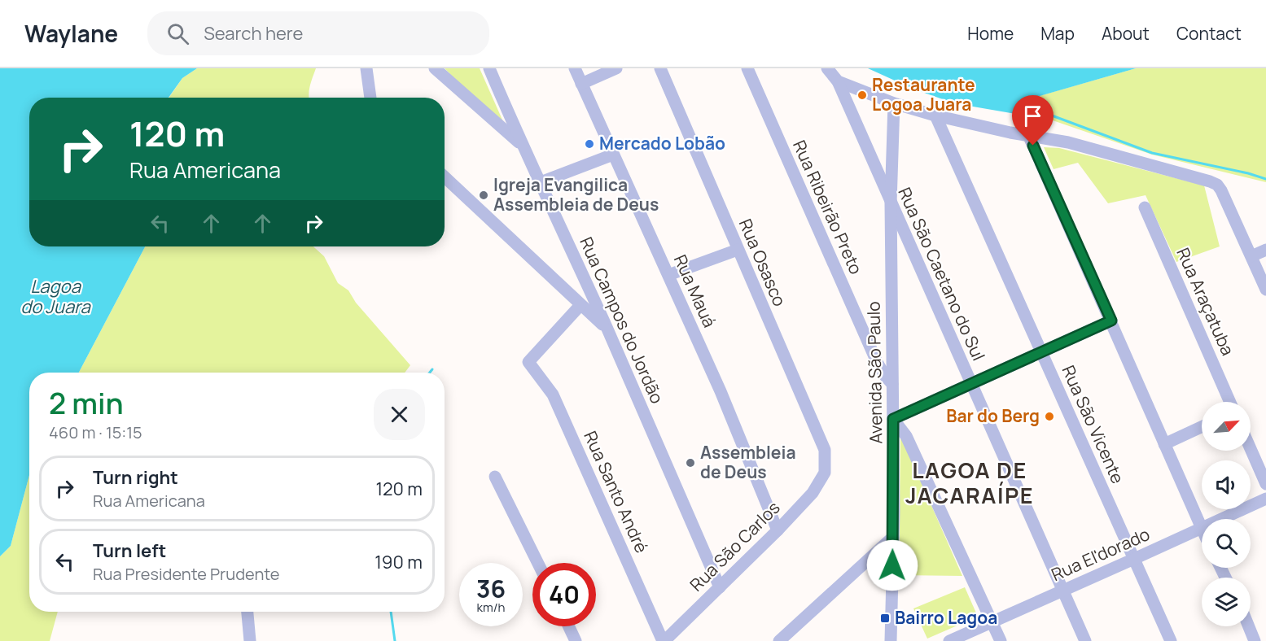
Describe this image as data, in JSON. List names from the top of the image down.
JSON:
{
  "streets": {
    "street": [
      "Rua Ribeirão Preto",
      "Rua Osasco",
      "Rua São Caetano do Sul",
      "Rua Mauá",
      "Rua Araçatuba",
      "Rua Campos do Jordão",
      "Avenida São Paulo",
      "Rua São Vicente",
      "Rua Santo André",
      "Rua São Carlos",
      "Rua El'dorado"
    ]
  },
  "crossings": [
    ["Rua Ribeirão Preto", "Avenida São Paulo"],
    ["Rua Osasco", "Rua São Carlos"],
    ["Rua São Caetano do Sul", "Avenida São Paulo"],
    ["Rua São Caetano do Sul", "Rua El'dorado"],
    ["Rua Mauá", "Rua São Carlos"],
    ["Rua Campos do Jordão", "Rua São Carlos"],
    ["Rua São Vicente", "Rua El'dorado"],
    ["Rua Santo André", "Rua São Carlos"]
  ],
  "districts": ["LAGOA DE JACARAÍPE"],
  "water": ["Lagoa do Juara"],
  "places": {
    "other": [
      "Restaurante Logoa Juara",
      "Mercado Lobão",
      "Igreja Evangilica Assembleia de Deus",
      "Bar do Berg",
      "Assembleia de Deus"
    ],
    "transit": ["Bairro Lagoa"]
  },
  "north": "top right",
  "page": {
    "header": "Waylane",
    "search": "Search here",
    "nav": [
      "Home",
      "Map",
      "About",
      "Contact"
    ],
    "turn": ["120 m", "Rua Americana"],
    "heading": ["2 min", "460 m · 15:15"],
    "list": [
      {
        "name": "Turn right",
        "note": "Rua Americana",
        "value": "120 m"
      },
      {
        "name": "Turn left",
        "note": "Rua Presidente Prudente",
        "value": "190 m"
      }
    ],
    "speed": "36 km/h",
    "limit": "40"
  }
}
